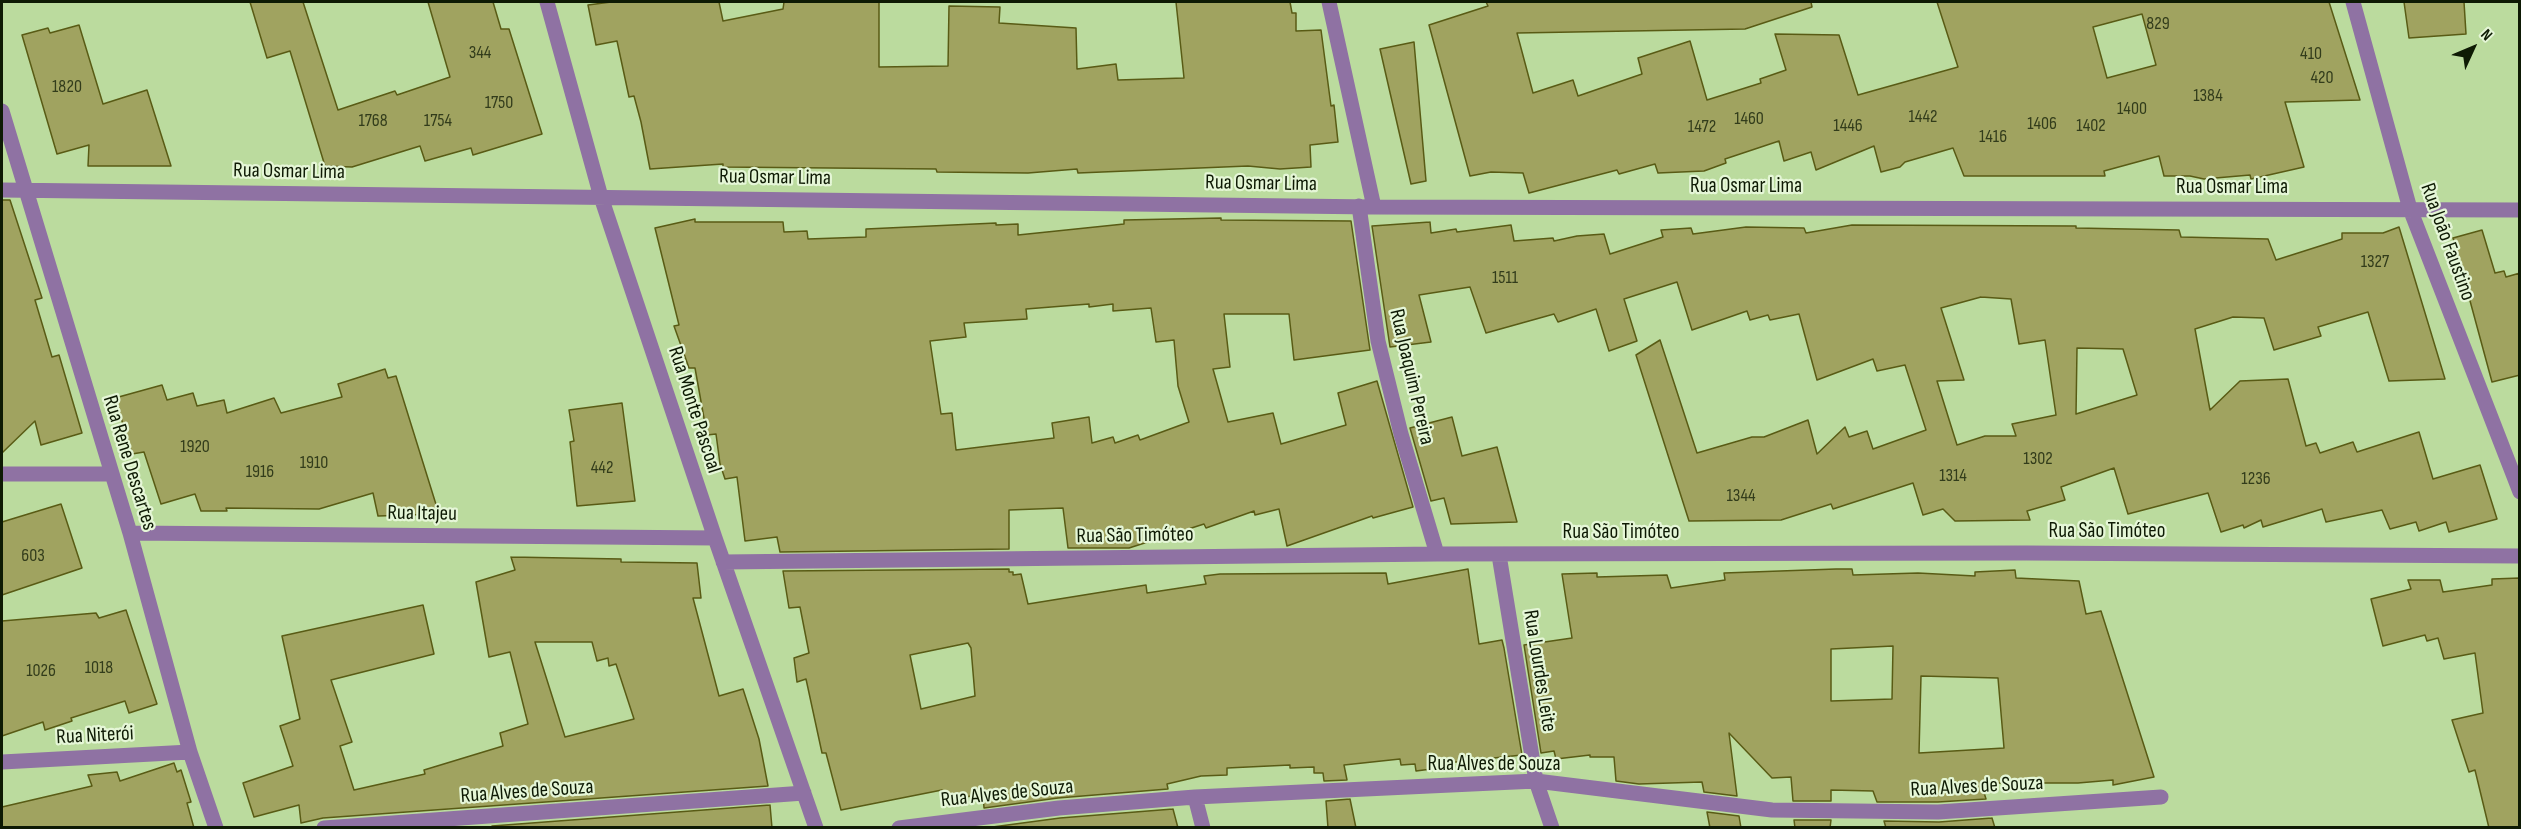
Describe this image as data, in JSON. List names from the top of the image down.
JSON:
{
  "streets": {
    "street": [
      "Rua Osmar Lima",
      "Rua João Faustino",
      "Rua Joaquim Pereira",
      "Rua Monte Pascoal",
      "Rua Rene Descartes",
      "Rua Itajeu",
      "Rua São Timóteo",
      "Rua Lourdes Leite",
      "Rua Niterói",
      "Rua Alves de Souza"
    ]
  },
  "crossings": [
    ["Rua Osmar Lima", "Rua João Faustino"],
    ["Rua Osmar Lima", "Rua Joaquim Pereira"],
    ["Rua Osmar Lima", "Rua Monte Pascoal"],
    ["Rua Osmar Lima", "Rua Rene Descartes"],
    ["Rua Joaquim Pereira", "Rua São Timóteo"],
    ["Rua Monte Pascoal", "Rua Itajeu"],
    ["Rua Monte Pascoal", "Rua São Timóteo"],
    ["Rua Monte Pascoal", "Rua Alves de Souza"],
    ["Rua Rene Descartes", "Rua Itajeu"],
    ["Rua Rene Descartes", "Rua Niterói"],
    ["Rua São Timóteo", "Rua Lourdes Leite"],
    ["Rua Lourdes Leite", "Rua Alves de Souza"]
  ],
  "house_numbers": [
    "829",
    "344",
    "410",
    "420",
    "1820",
    "1384",
    "1750",
    "1400",
    "1442",
    "1460",
    "1768",
    "1754",
    "1406",
    "1446",
    "1402",
    "1472",
    "1416",
    "1327",
    "1511",
    "1920",
    "1302",
    "1910",
    "442",
    "1916",
    "1314",
    "1236",
    "1344",
    "603",
    "1018",
    "1026"
  ],
  "north": "top right"
}
